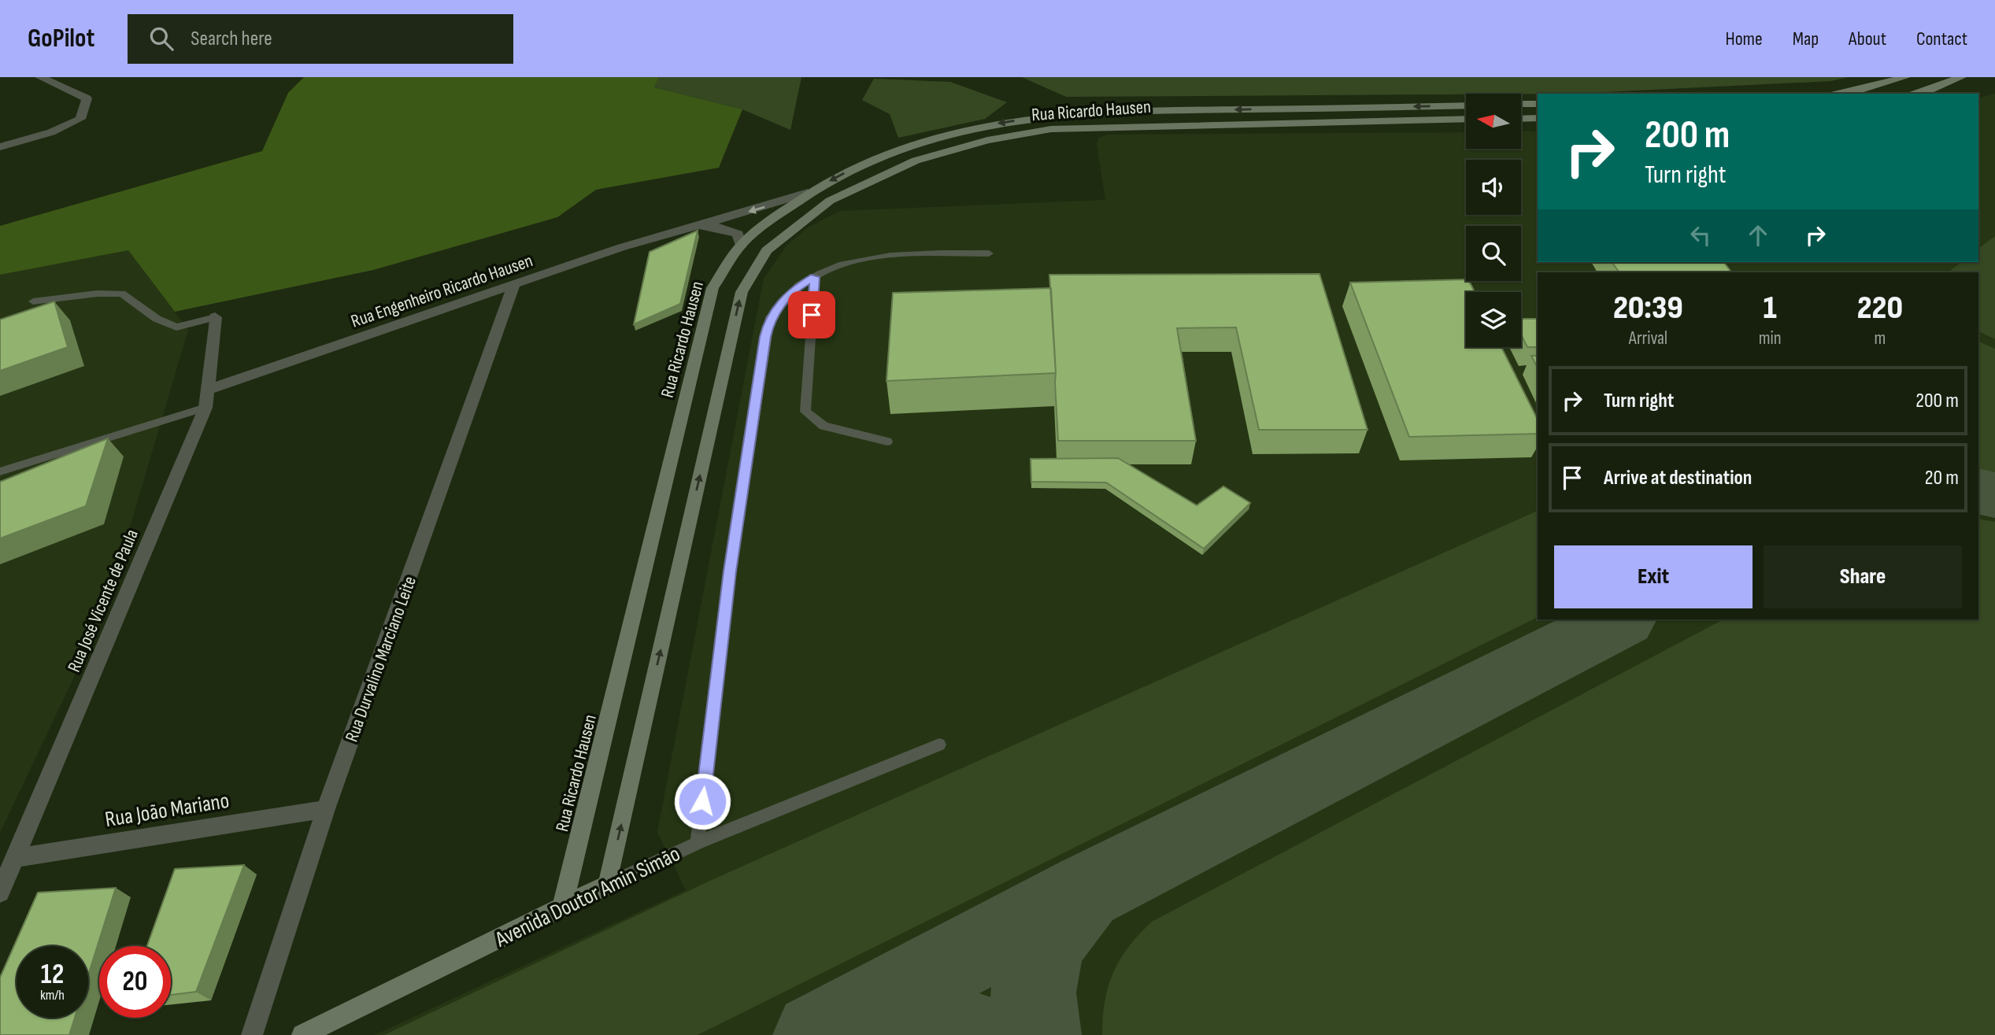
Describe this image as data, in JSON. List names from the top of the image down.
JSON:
{
  "streets": {
    "street": [
      "Rua Ricardo Hausen",
      "Rua Engenheiro Ricardo Hausen",
      "Rua José Vicente de Paula",
      "Rua Durvalino Marciano Leite",
      "Rua João Mariano",
      "Avenida Doutor Amin Simão"
    ]
  },
  "crossings": [
    ["Rua Ricardo Hausen", "Rua Engenheiro Ricardo Hausen"],
    ["Rua Ricardo Hausen", "Avenida Doutor Amin Simão"],
    ["Rua Engenheiro Ricardo Hausen", "Rua José Vicente de Paula"],
    ["Rua Engenheiro Ricardo Hausen", "Rua Durvalino Marciano Leite"],
    ["Rua José Vicente de Paula", "Rua João Mariano"],
    ["Rua Durvalino Marciano Leite", "Rua João Mariano"]
  ],
  "north": "left",
  "page": {
    "header": "GoPilot",
    "search": "Search here",
    "nav": [
      "Home",
      "Map",
      "About",
      "Contact"
    ],
    "turn": ["200 m", "Turn right"],
    "eta": [
      "20:39",
      "Arrival",
      "1",
      "min",
      "220",
      "m"
    ],
    "list": [
      {
        "name": "Turn right",
        "value": "200 m"
      },
      {
        "name": "Arrive at destination",
        "value": "20 m"
      }
    ],
    "buttons": ["Exit", "Share"],
    "speed": "12 km/h",
    "limit": "20"
  }
}
